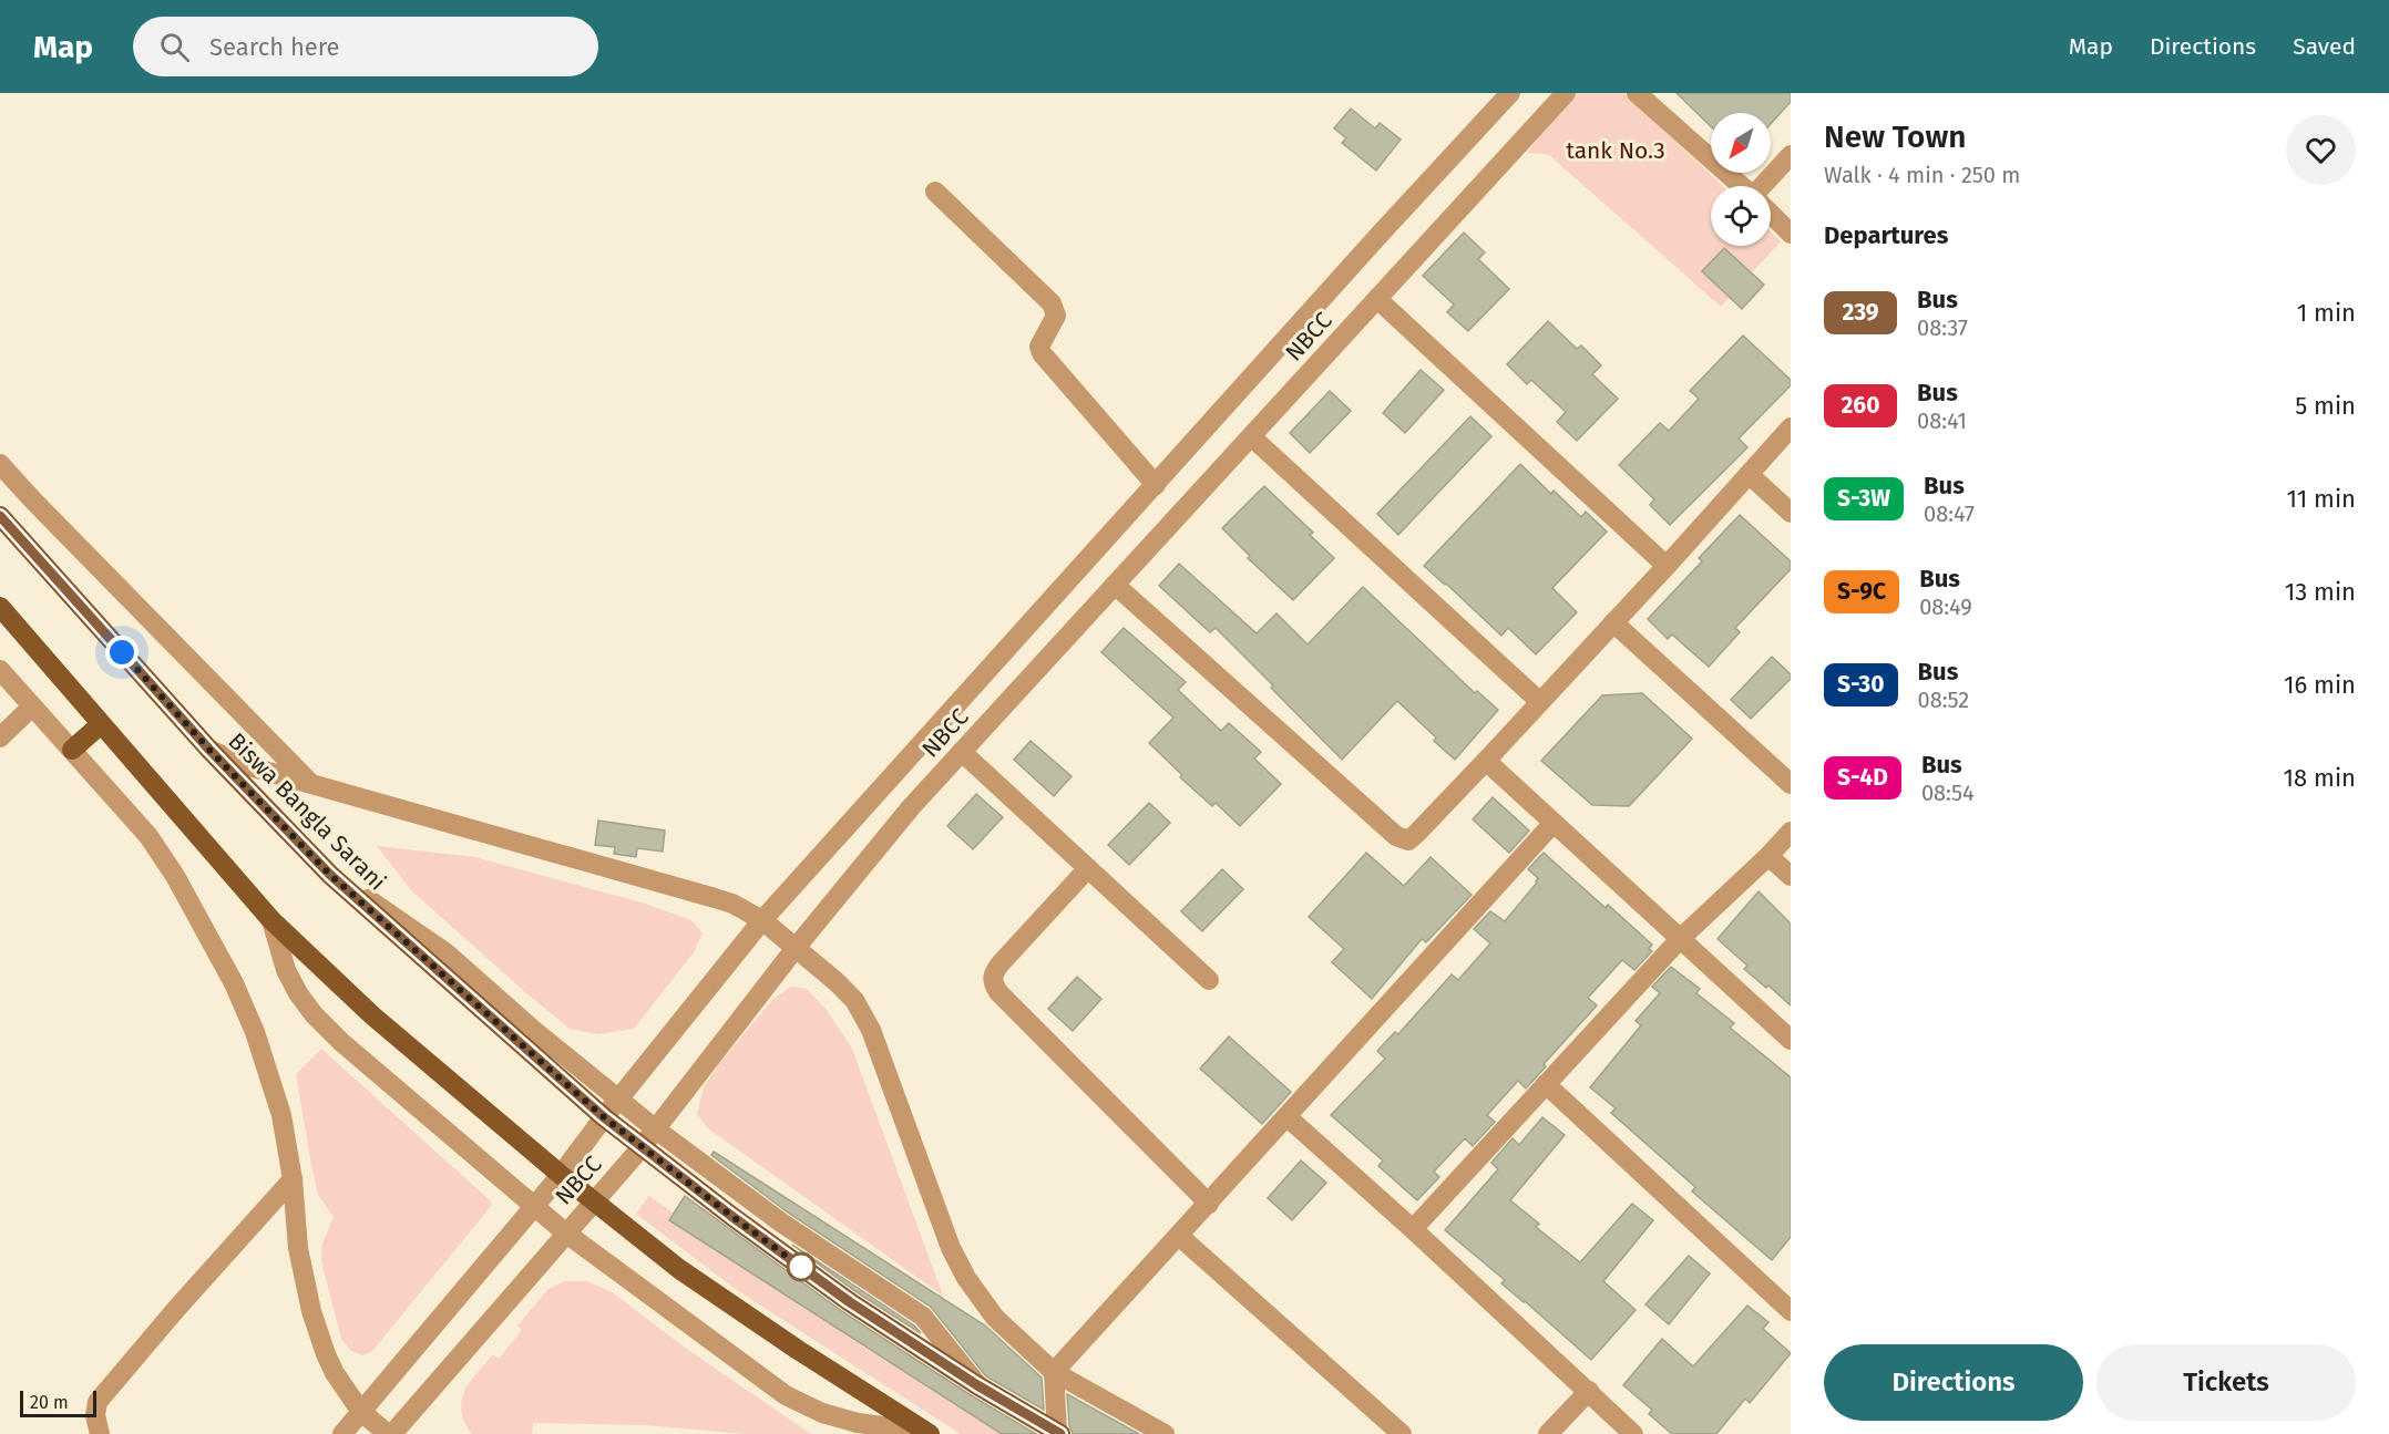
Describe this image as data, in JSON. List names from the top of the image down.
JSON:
{
  "streets": {
    "main road": ["Biswa Bangla Sarani"],
    "street": ["NBCC"]
  },
  "crossings": [
    ["NBCC", "Biswa Bangla Sarani"]
  ],
  "parks": ["tank No.3"],
  "lines": ["bus line 239"],
  "scale_bar": "20 m",
  "north": "bottom left",
  "page": {
    "header": "Map",
    "search": "Search here",
    "nav": ["Map", "Directions", "Saved"],
    "heading": [
      ["New Town", "Walk · 4 min · 250 m"],
      "Departures"
    ],
    "list": [
      {
        "mark": "239",
        "name": "Bus",
        "note": "08:37",
        "value": "1 min"
      },
      {
        "mark": "260",
        "name": "Bus",
        "note": "08:41",
        "value": "5 min"
      },
      {
        "mark": "S-3W",
        "name": "Bus",
        "note": "08:47",
        "value": "11 min"
      },
      {
        "mark": "S-9C",
        "name": "Bus",
        "note": "08:49",
        "value": "13 min"
      },
      {
        "mark": "S-30",
        "name": "Bus",
        "note": "08:52",
        "value": "16 min"
      },
      {
        "mark": "S-4D",
        "name": "Bus",
        "note": "08:54",
        "value": "18 min"
      }
    ],
    "buttons": ["Directions", "Tickets"],
    "scale": "20 m"
  }
}
